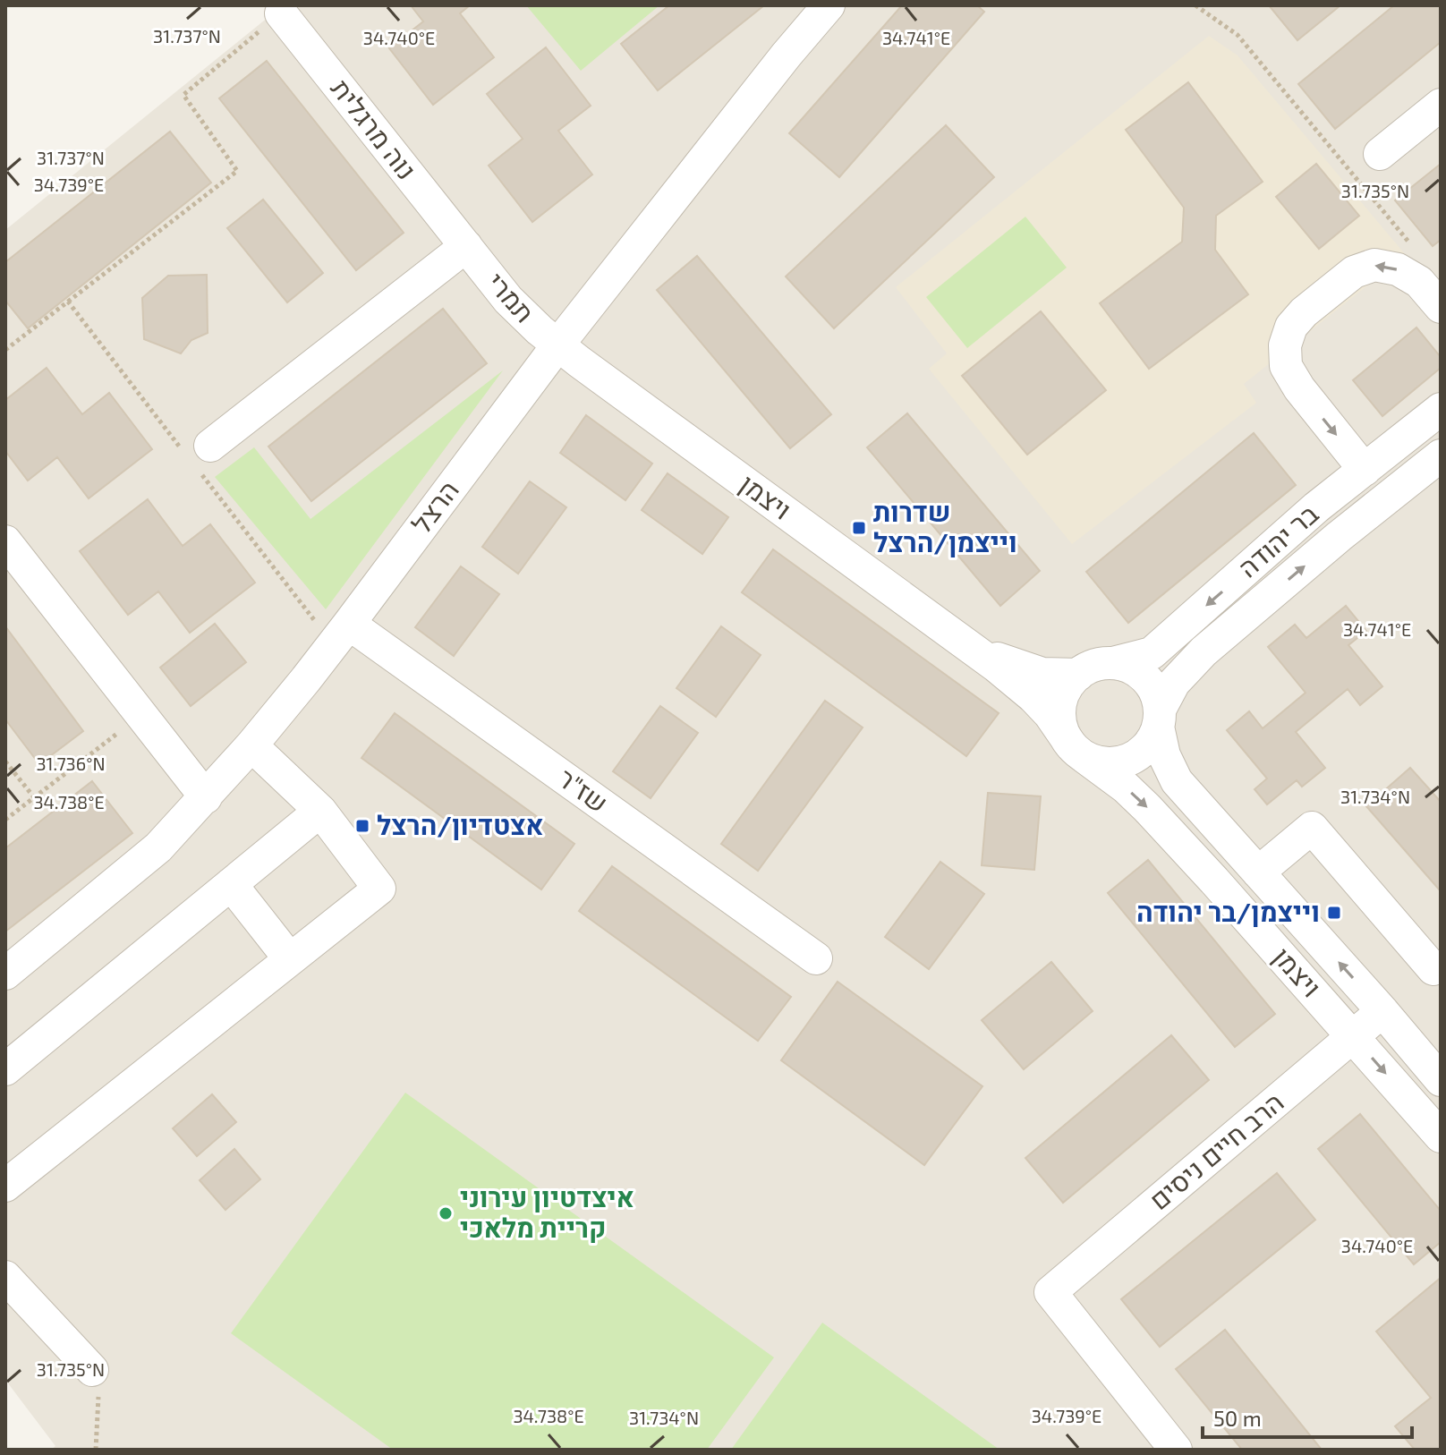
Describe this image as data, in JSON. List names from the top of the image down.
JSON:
{
  "streets": {
    "street": [
      "נוה מרגלית",
      "תמרי",
      "ויצמן",
      "הרצל",
      "בר יהודה",
      "שז\"ר",
      "הרב חיים ניסים"
    ]
  },
  "crossings": [
    ["נוה מרגלית", "תמרי"],
    ["תמרי", "ויצמן"],
    ["תמרי", "הרצל"],
    ["ויצמן", "הרצל"],
    ["ויצמן", "בר יהודה"],
    ["ויצמן", "הרב חיים ניסים"],
    ["הרצל", "שז\"ר"]
  ],
  "places": {
    "transit": ["שדרות וייצמן/הרצל", "אצטדיון/הרצל", "וייצמן/בר יהודה"],
    "other": ["איצדטיון עירוני קריית מלאכי"]
  },
  "scale_bar": "50 m",
  "coordinates": [
    "31.737°N",
    "34.740°E",
    "34.741°E",
    "34.739°E",
    "31.735°N",
    "31.736°N",
    "31.734°N",
    "34.738°E"
  ]
}
